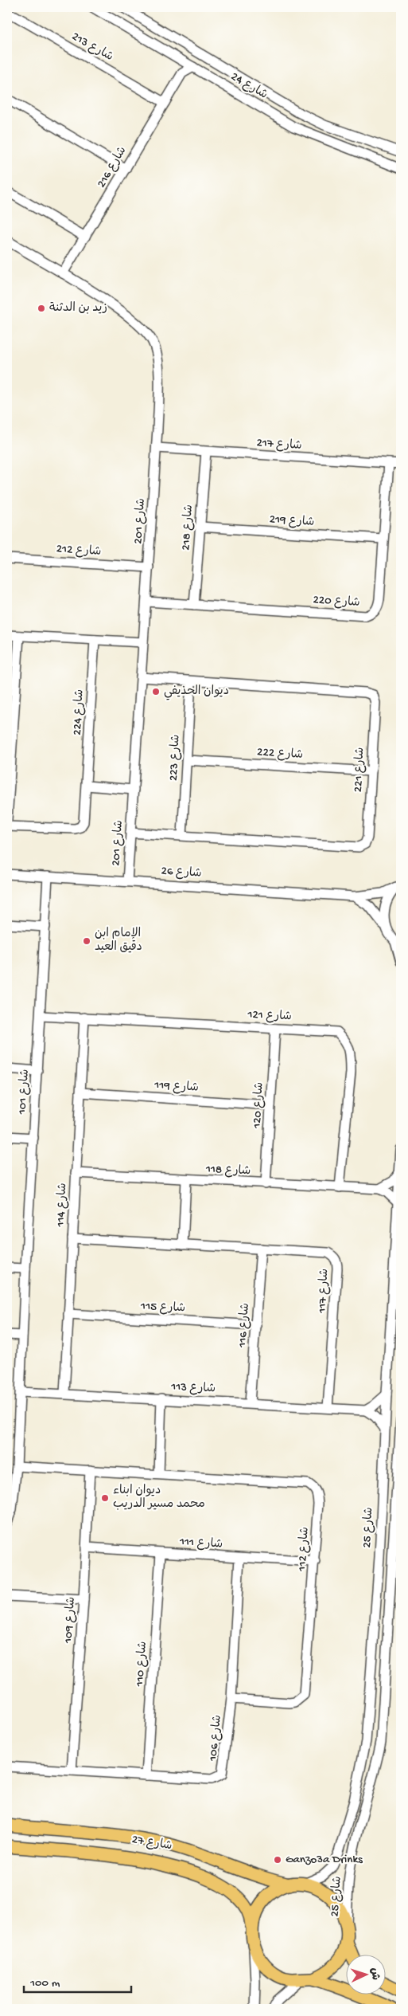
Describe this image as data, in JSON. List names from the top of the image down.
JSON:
{
  "streets": {
    "main road": ["شارع 27"],
    "street": [
      "شارع 213",
      "شارع 24",
      "شارع 216",
      "شارع 217",
      "شارع 201",
      "شارع 219",
      "شارع 218",
      "شارع 212",
      "شارع 220",
      "شارع 224",
      "شارع 222",
      "شارع 223",
      "شارع 221",
      "شارع 26",
      "شارع 121",
      "شارع 119",
      "شارع 101",
      "شارع 120",
      "شارع 118",
      "شارع 114",
      "شارع 117",
      "شارع 115",
      "شارع 116",
      "شارع 113",
      "شارع 25",
      "شارع 111",
      "شارع 112",
      "شارع 109",
      "شارع 110",
      "شارع 106"
    ]
  },
  "crossings": [
    ["شارع 213", "شارع 216"],
    ["شارع 24", "شارع 216"],
    ["شارع 216", "شارع 201"],
    ["شارع 217", "شارع 201"],
    ["شارع 217", "شارع 218"],
    ["شارع 217", "شارع 220"],
    ["شارع 201", "شارع 212"],
    ["شارع 201", "شارع 220"],
    ["شارع 201", "شارع 221"],
    ["شارع 201", "شارع 26"],
    ["شارع 219", "شارع 218"],
    ["شارع 219", "شارع 220"],
    ["شارع 218", "شارع 220"],
    ["شارع 222", "شارع 223"],
    ["شارع 222", "شارع 221"],
    ["شارع 223", "شارع 221"],
    ["شارع 26", "شارع 101"],
    ["شارع 121", "شارع 101"],
    ["شارع 121", "شارع 120"],
    ["شارع 121", "شارع 118"],
    ["شارع 121", "شارع 114"],
    ["شارع 119", "شارع 120"],
    ["شارع 119", "شارع 114"],
    ["شارع 101", "شارع 113"],
    ["شارع 101", "شارع 112"],
    ["شارع 120", "شارع 118"],
    ["شارع 118", "شارع 114"],
    ["شارع 114", "شارع 117"],
    ["شارع 114", "شارع 115"],
    ["شارع 114", "شارع 113"],
    ["شارع 117", "شارع 116"],
    ["شارع 117", "شارع 113"],
    ["شارع 115", "شارع 116"],
    ["شارع 116", "شارع 113"],
    ["شارع 25", "شارع 27"],
    ["شارع 111", "شارع 112"],
    ["شارع 111", "شارع 109"],
    ["شارع 111", "شارع 110"],
    ["شارع 111", "شارع 106"],
    ["شارع 112", "شارع 109"],
    ["شارع 112", "شارع 106"],
    ["شارع 109", "شارع 106"],
    ["شارع 110", "شارع 106"]
  ],
  "places": [
    "زيد بن الدثنة",
    "ديوان الحذيفي",
    "الإمام ابن دقيق العيد",
    "ديوان ابناء محمد مسير الدريب",
    "Ganzo3a Drinks"
  ],
  "scale_bar": "100 m",
  "north": "right"
}
